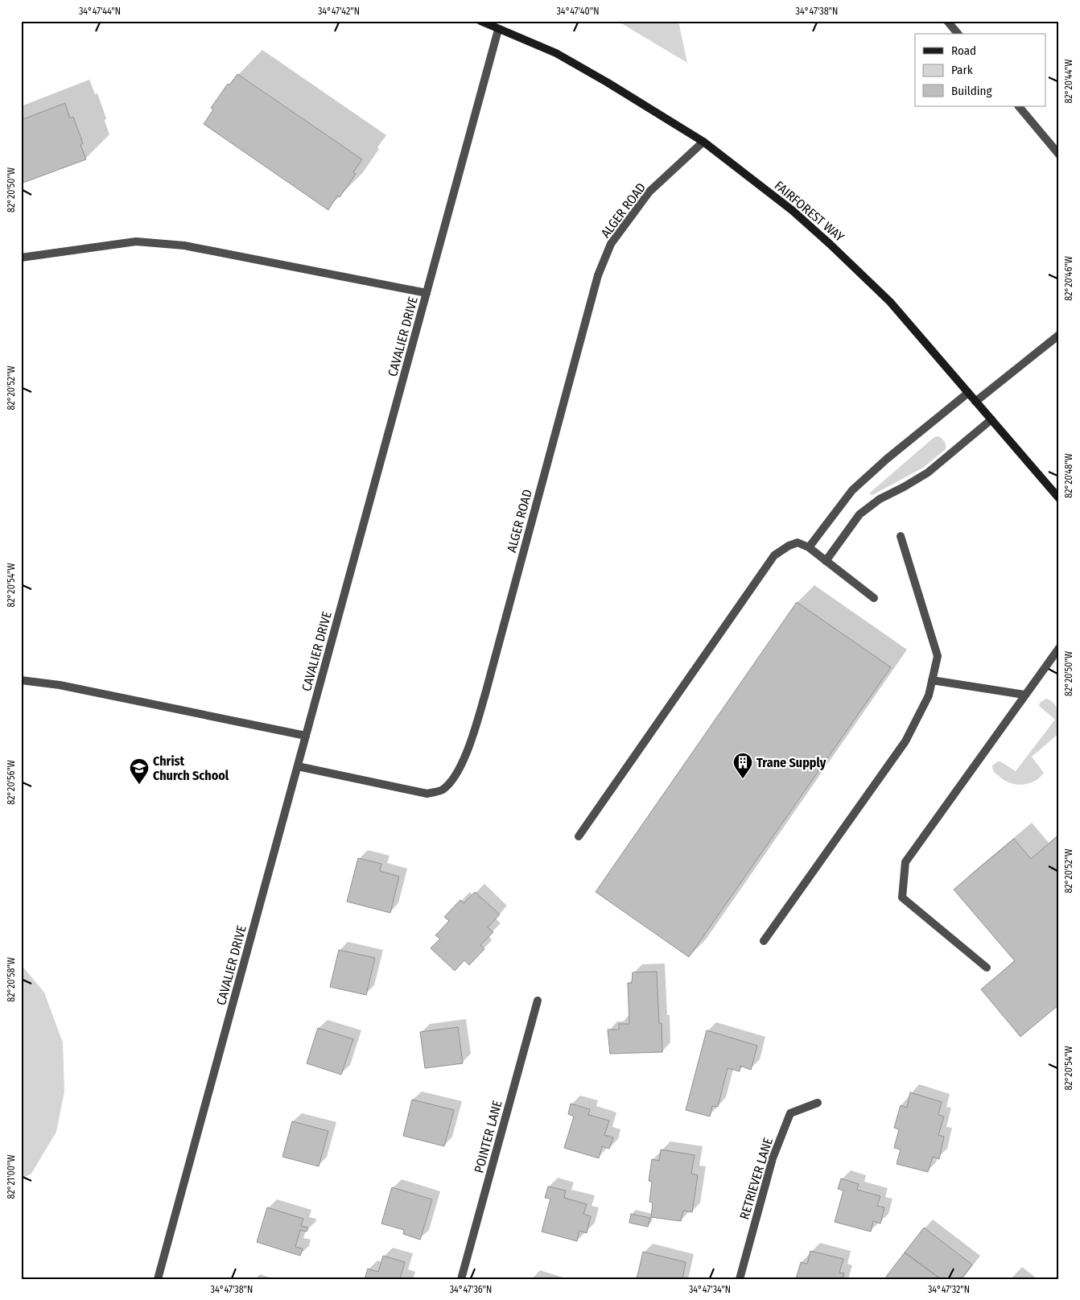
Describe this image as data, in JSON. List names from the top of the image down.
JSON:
{
  "streets": {
    "main road": ["FAIRFOREST WAY"],
    "street": [
      "ALGER ROAD",
      "CAVALIER DRIVE",
      "POINTER LANE",
      "RETRIEVER LANE"
    ]
  },
  "crossings": [
    ["ALGER ROAD", "FAIRFOREST WAY"],
    ["ALGER ROAD", "CAVALIER DRIVE"],
    ["FAIRFOREST WAY", "CAVALIER DRIVE"]
  ],
  "places": {
    "building": ["Trane Supply"],
    "school or university": ["Christ Church School"]
  },
  "legend": ["Road", "Park", "Building"],
  "coordinates": [
    "34°47'44\"N",
    "34°47'42\"N",
    "34°47'40\"N",
    "34°47'38\"N",
    "82°20'44\"W",
    "82°20'50\"W",
    "82°20'46\"W",
    "82°20'52\"W",
    "82°20'48\"W",
    "82°20'54\"W",
    "82°20'56\"W",
    "82°20'58\"W",
    "82°21'00\"W",
    "34°47'36\"N",
    "34°47'34\"N",
    "34°47'32\"N"
  ]
}
